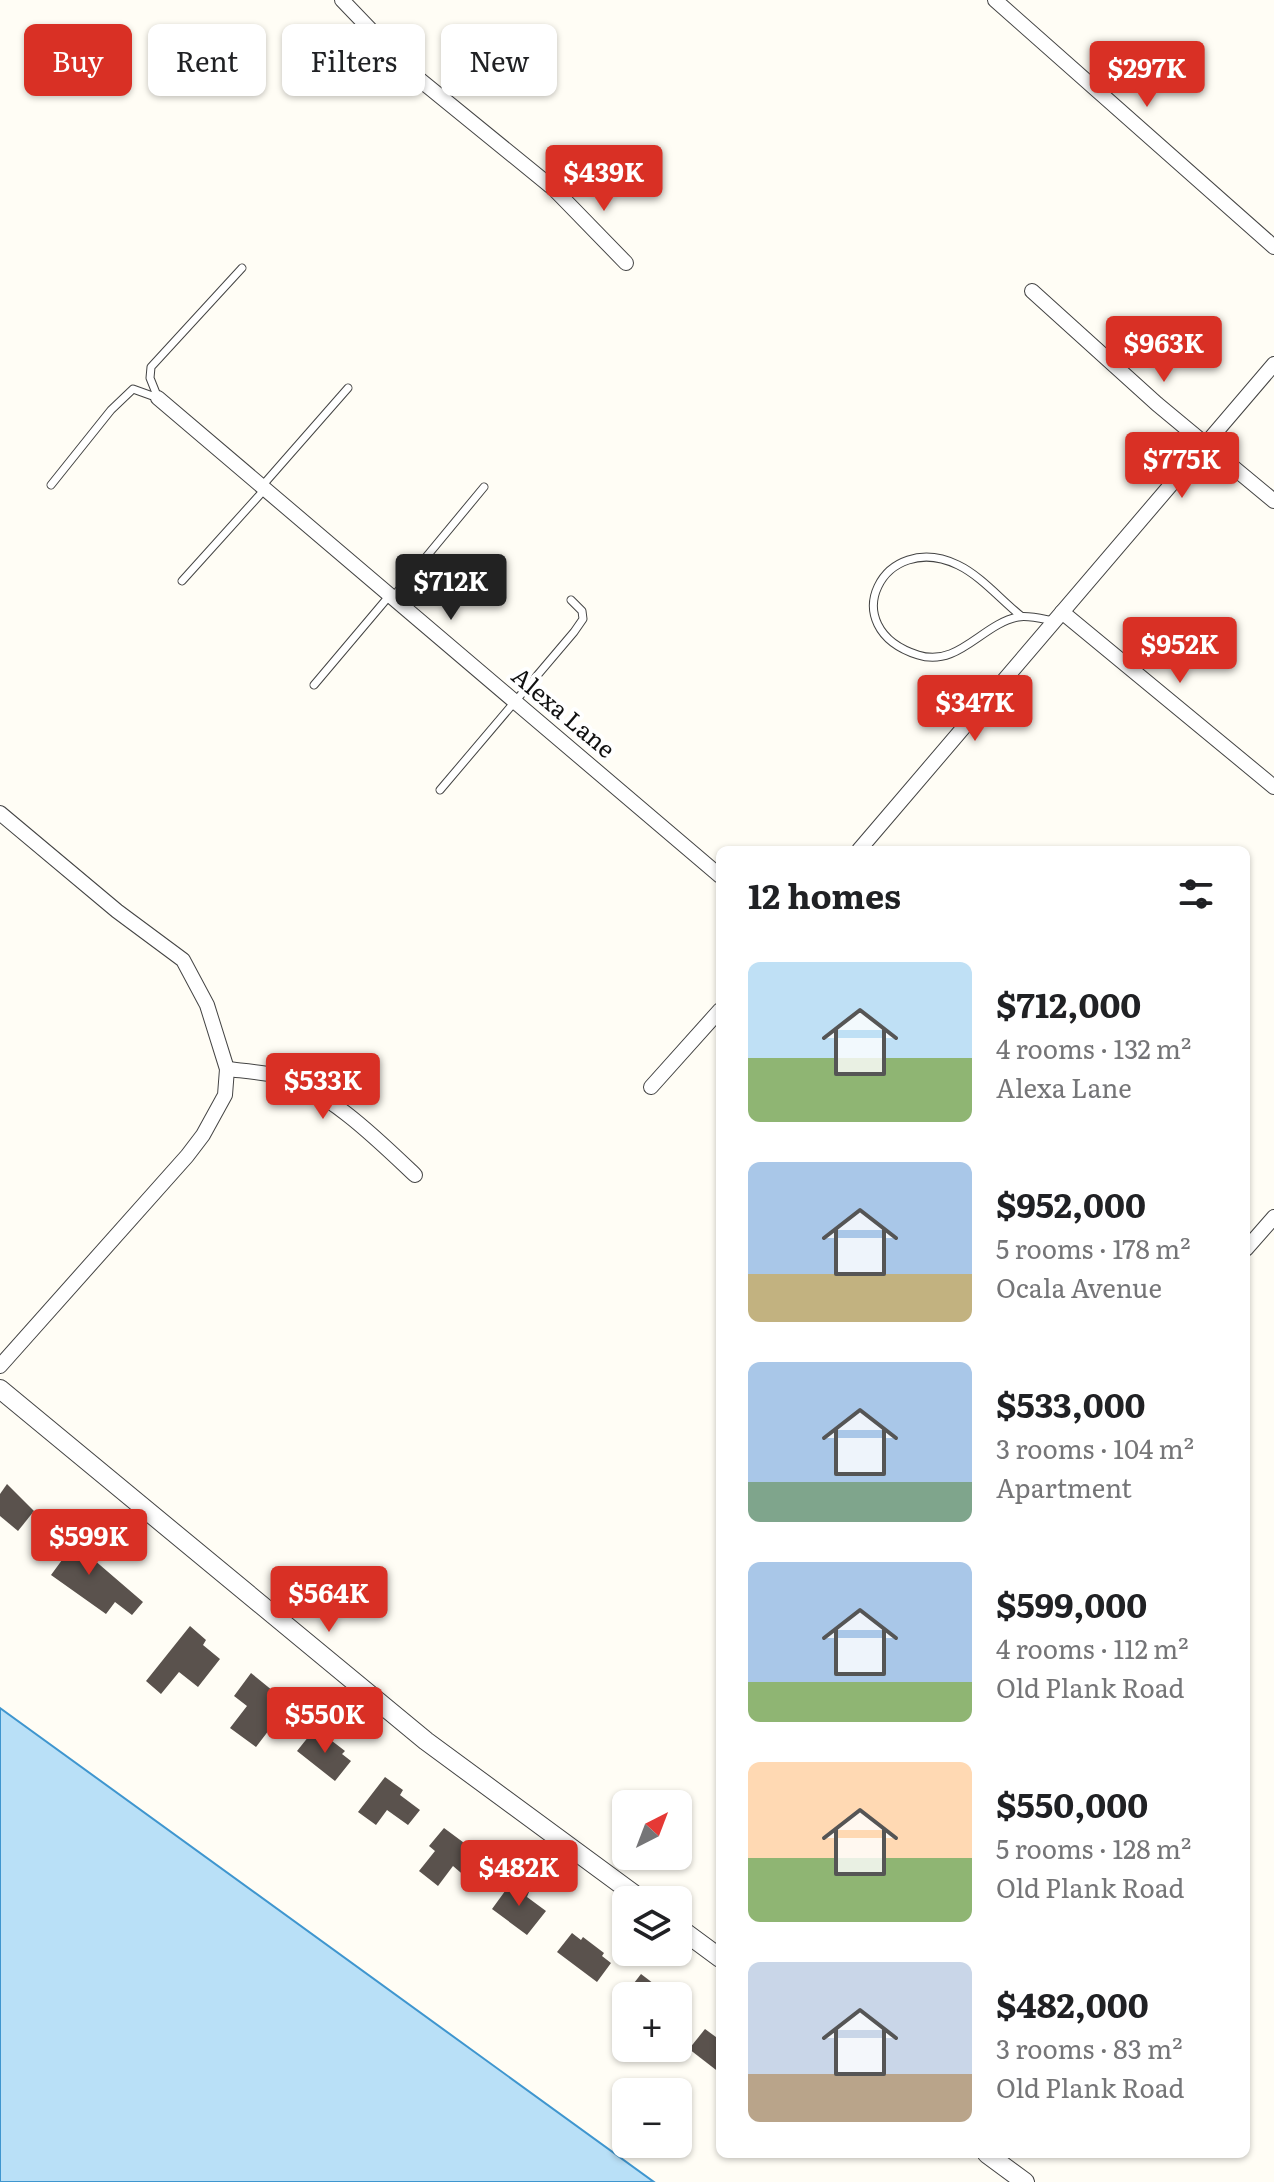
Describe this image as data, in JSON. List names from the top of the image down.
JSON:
{
  "streets": {
    "street": ["Alexa Lane"]
  },
  "north": "top right",
  "page": {
    "chip": [
      "Buy",
      "Rent",
      "Filters",
      "New"
    ],
    "price": [
      "$297K",
      "$439K",
      "$963K",
      "$775K",
      "$712K",
      "$952K",
      "$347K",
      "$533K",
      "$599K",
      "$564K",
      "$550K",
      "$482K"
    ],
    "heading": "12 homes",
    "list": [
      {
        "name": "$712,000",
        "note": "4 rooms · 132 m² · Alexa Lane"
      },
      {
        "name": "$952,000",
        "note": "5 rooms · 178 m² · Ocala Avenue"
      },
      {
        "name": "$533,000",
        "note": "3 rooms · 104 m² · Apartment"
      },
      {
        "name": "$599,000",
        "note": "4 rooms · 112 m² · Old Plank Road"
      },
      {
        "name": "$550,000",
        "note": "5 rooms · 128 m² · Old Plank Road"
      },
      {
        "name": "$482,000",
        "note": "3 rooms · 83 m² · Old Plank Road"
      }
    ],
    "map_buttons": ["+", "−"]
  }
}
